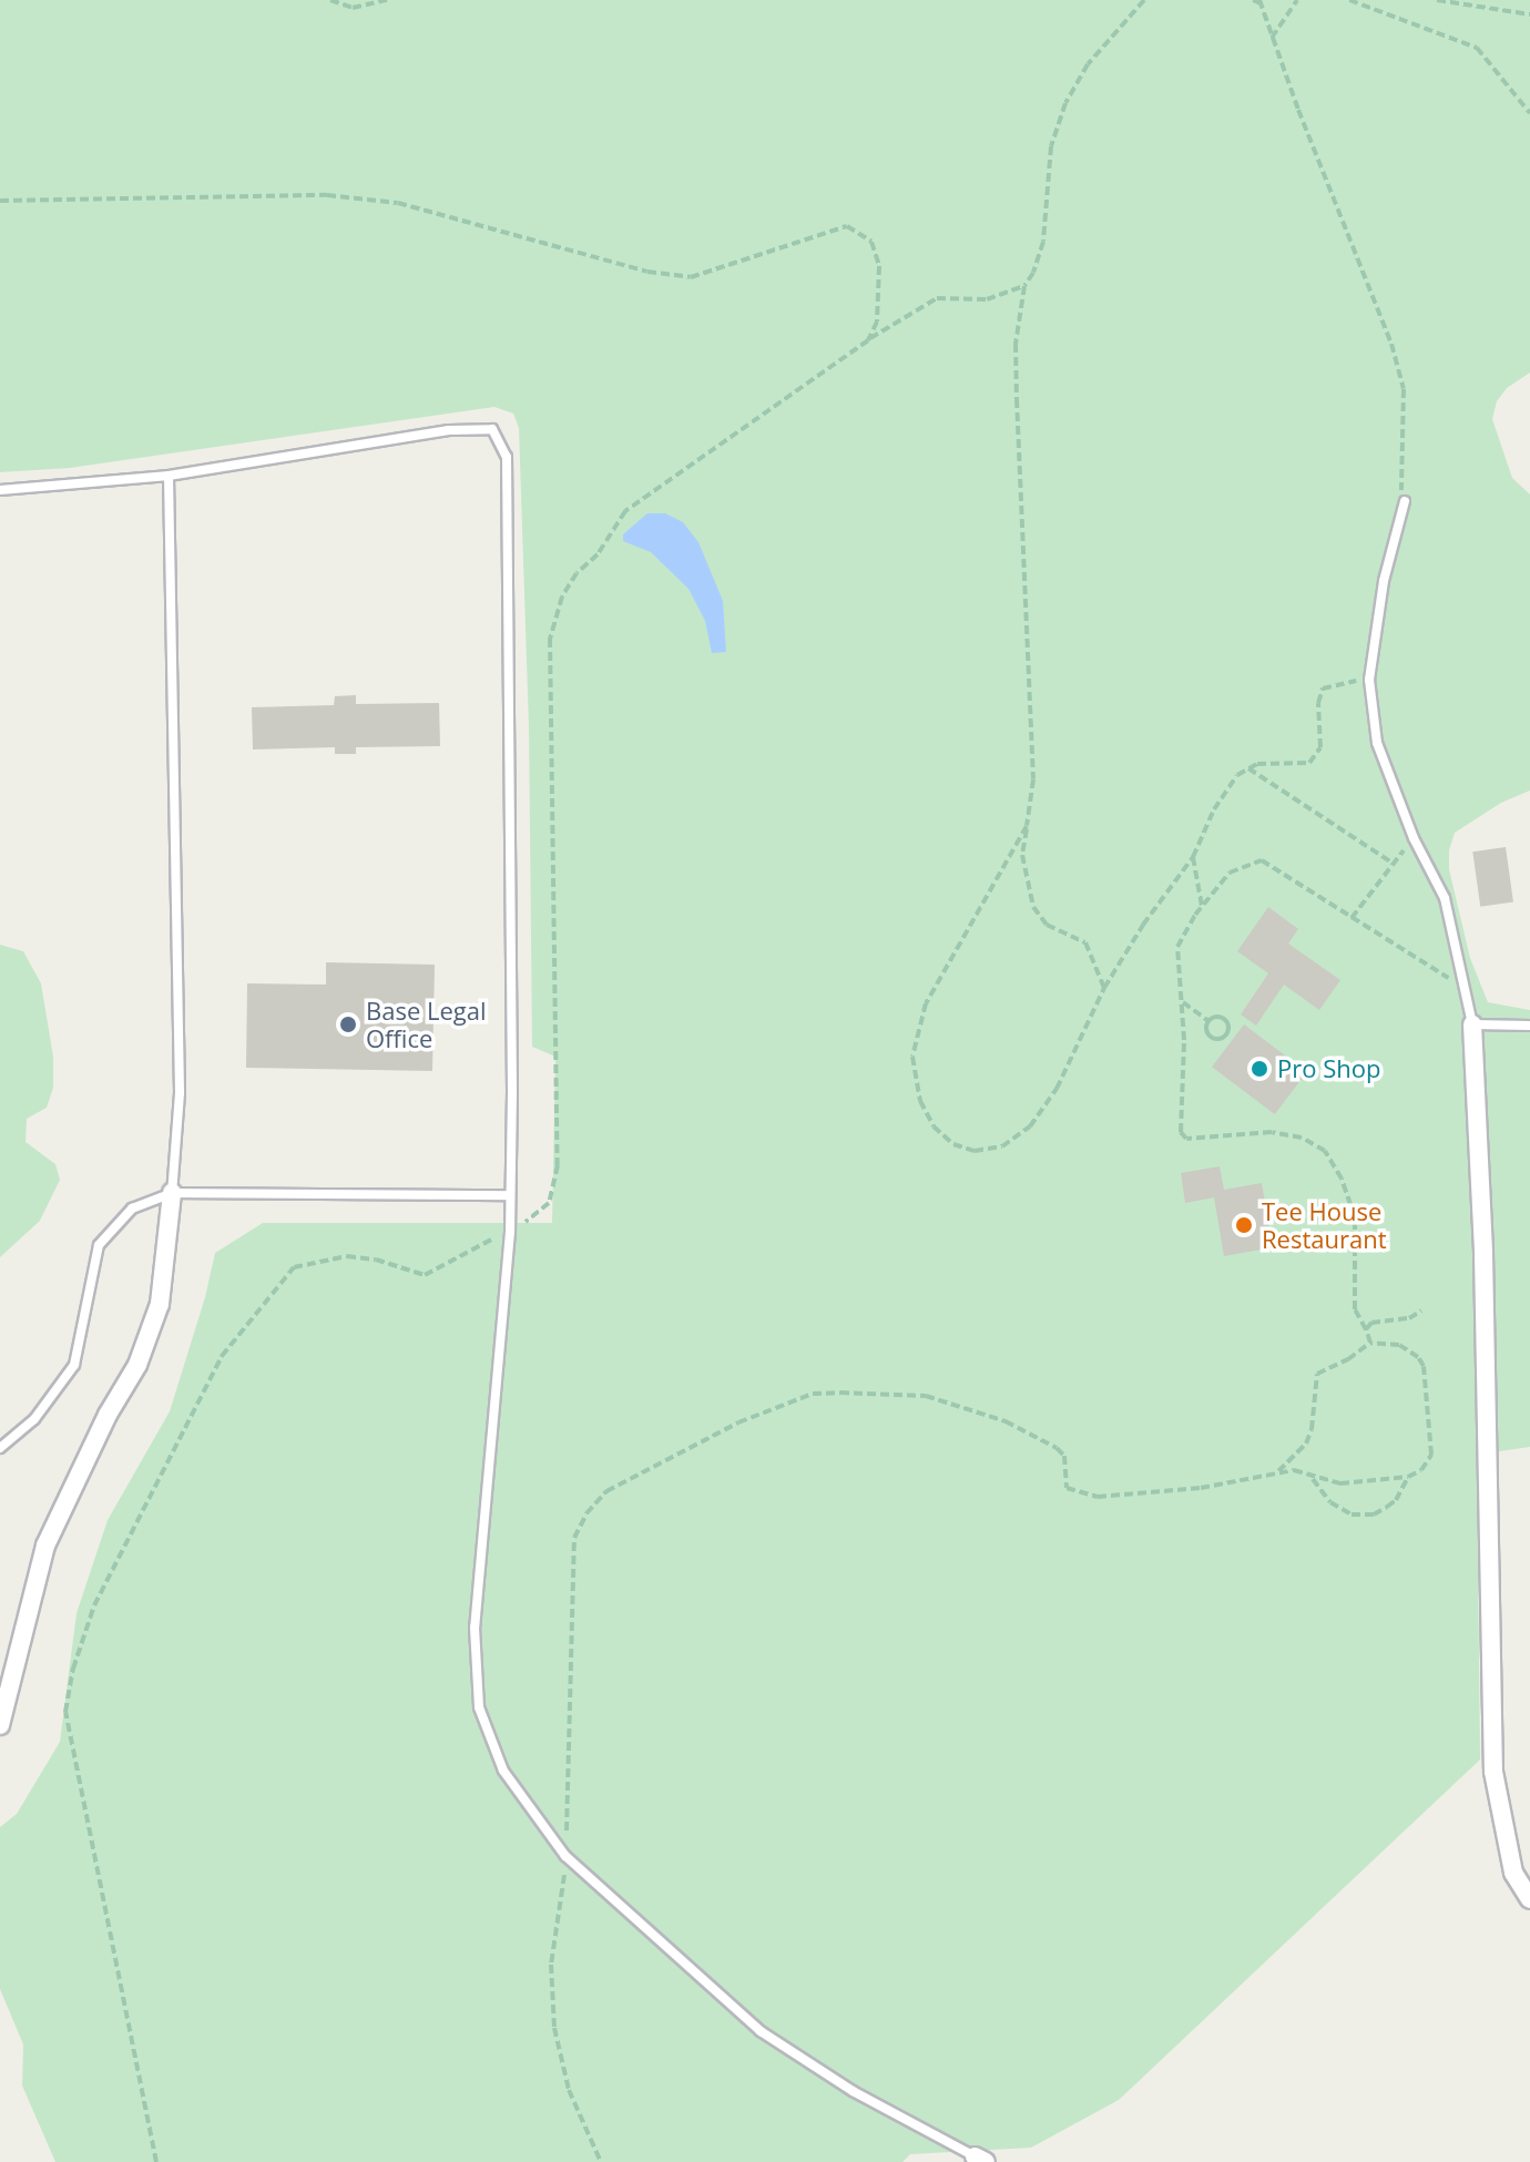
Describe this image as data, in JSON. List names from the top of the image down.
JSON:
{
  "places": ["Base Legal Office", "Pro Shop", "Tee House Restaurant"]
}
